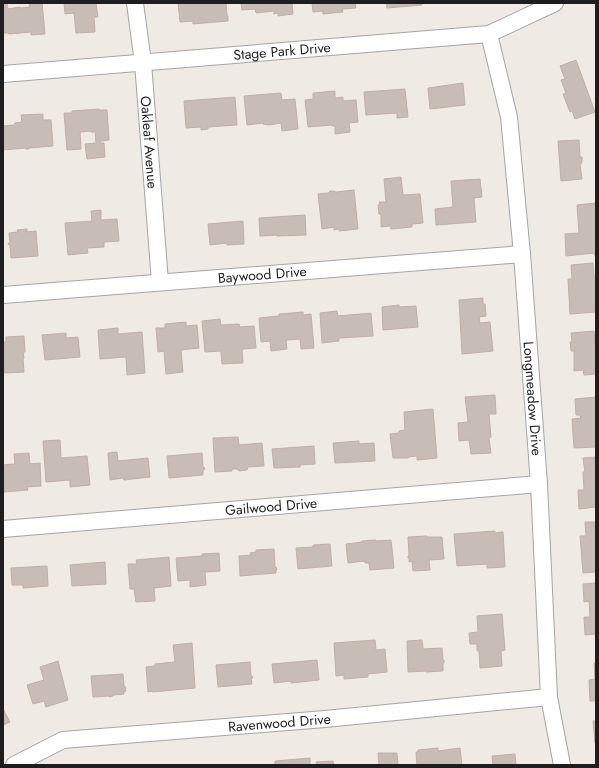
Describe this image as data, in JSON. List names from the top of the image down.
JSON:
{
  "streets": {
    "street": [
      "Stage Park Drive",
      "Oakleaf Avenue",
      "Baywood Drive",
      "Longmeadow Drive",
      "Gailwood Drive",
      "Ravenwood Drive"
    ]
  },
  "crossings": [
    ["Stage Park Drive", "Oakleaf Avenue"],
    ["Stage Park Drive", "Longmeadow Drive"],
    ["Oakleaf Avenue", "Baywood Drive"],
    ["Baywood Drive", "Longmeadow Drive"],
    ["Longmeadow Drive", "Gailwood Drive"],
    ["Longmeadow Drive", "Ravenwood Drive"]
  ]
}
